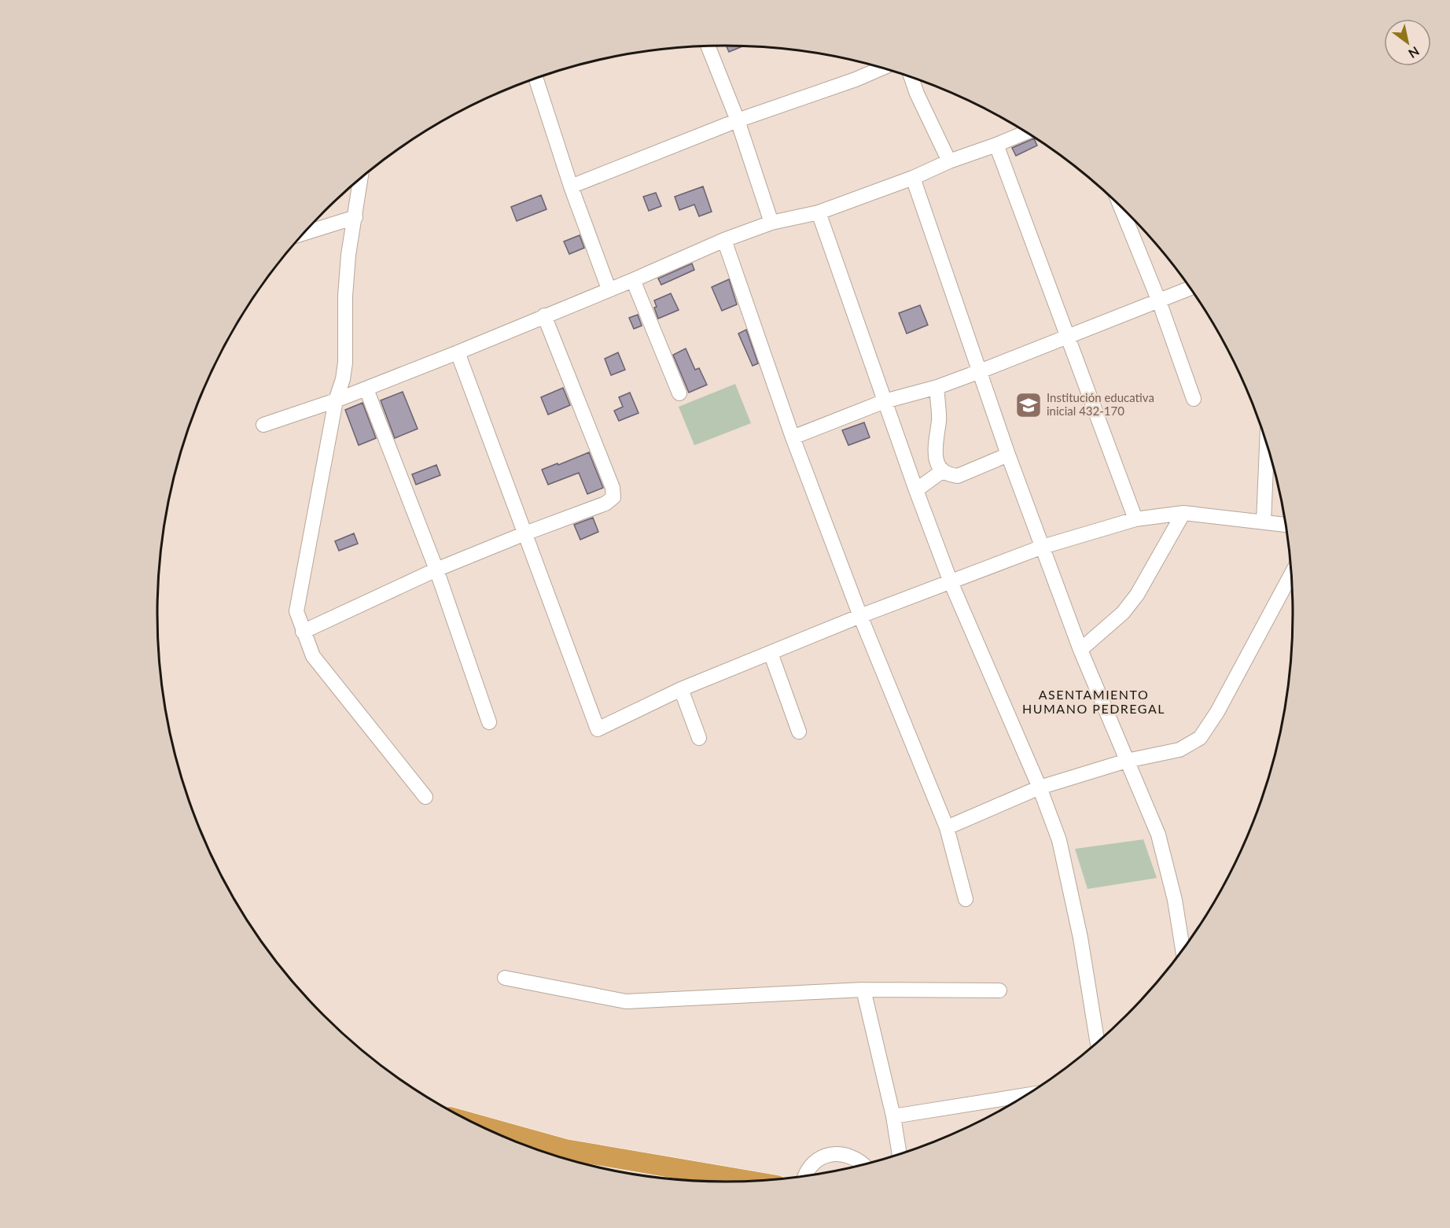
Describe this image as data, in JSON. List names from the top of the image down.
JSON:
{
  "districts": ["ASENTAMIENTO HUMANO PEDREGAL"],
  "places": {
    "school or university": ["Institución educativa inicial 432-170"]
  },
  "north": "bottom right"
}
